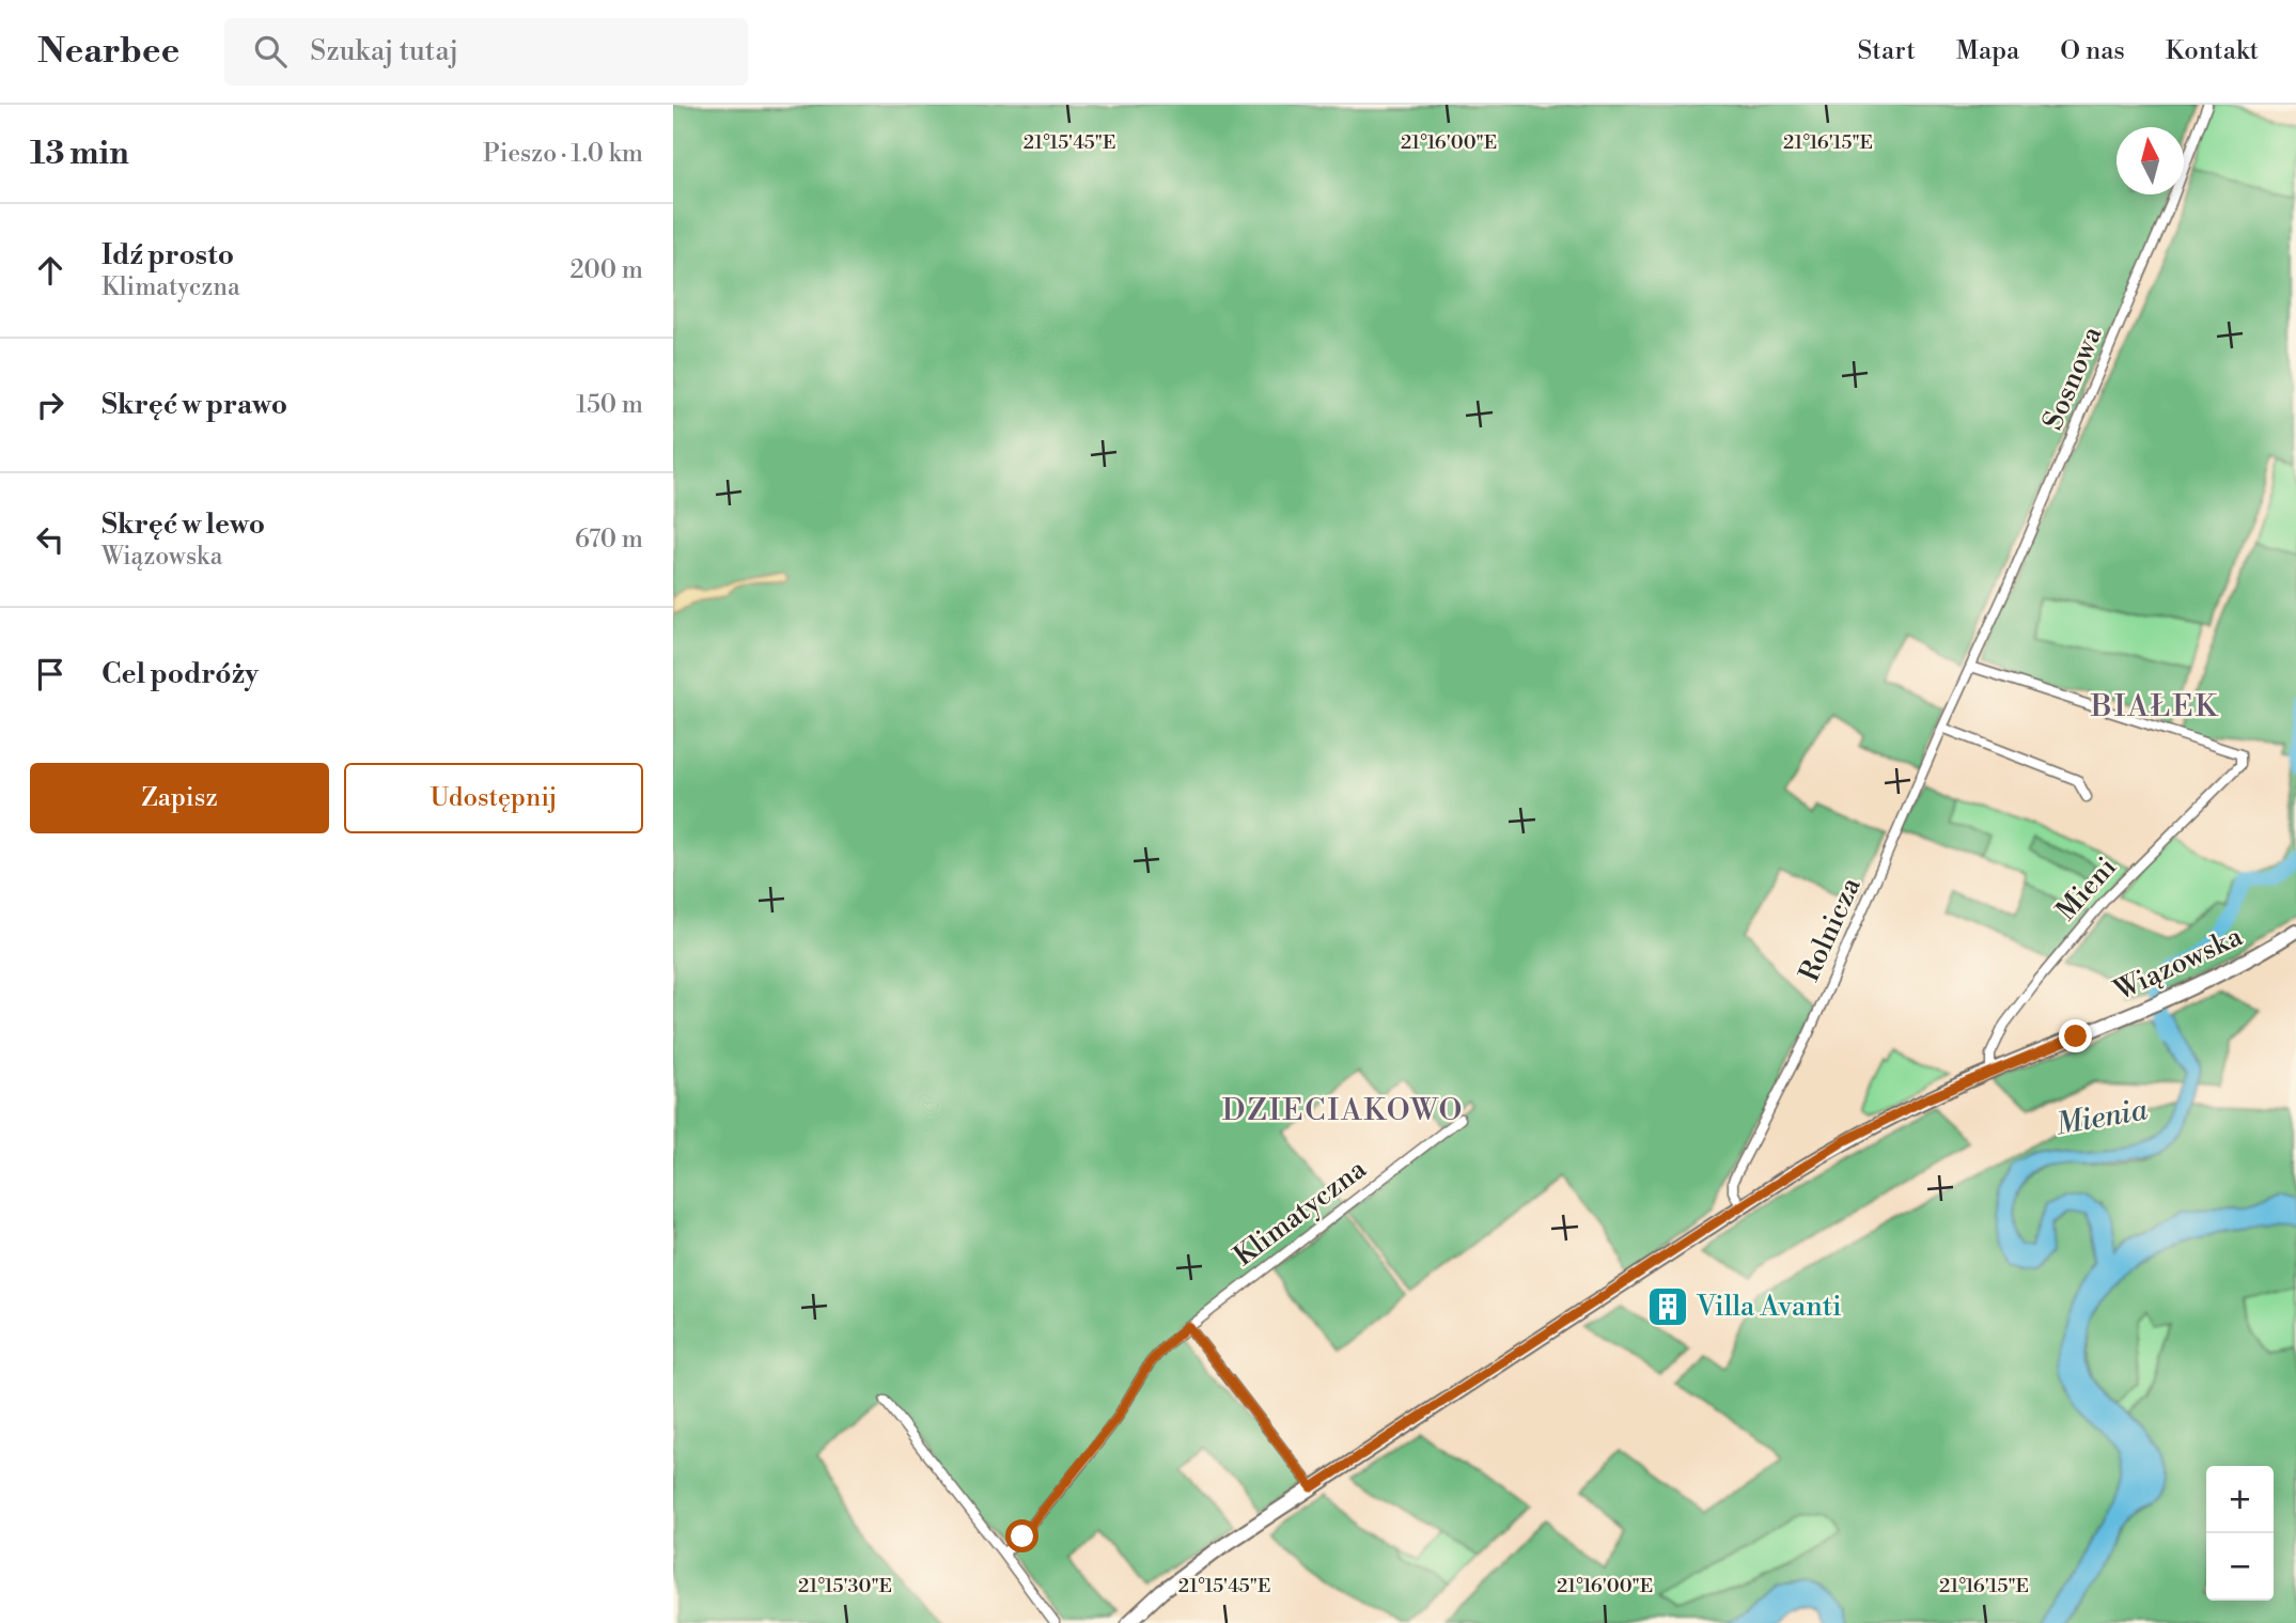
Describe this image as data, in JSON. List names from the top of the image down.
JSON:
{
  "streets": {
    "main road": ["Wiązowska"],
    "street": [
      "Sosnowa",
      "Mieni",
      "Rolnicza",
      "Klimatyczna"
    ]
  },
  "crossings": [
    ["Sosnowa", "Mieni"],
    ["Sosnowa", "Rolnicza"],
    ["Mieni", "Rolnicza"],
    ["Mieni", "Wiązowska"],
    ["Rolnicza", "Wiązowska"]
  ],
  "districts": ["BIAŁEK", "DZIECIAKOWO"],
  "water": ["Mienia"],
  "places": {
    "building": ["Villa Avanti"]
  },
  "north": "top",
  "page": {
    "header": "Nearbee",
    "search": "Szukaj tutaj",
    "nav": [
      "Start",
      "Mapa",
      "O nas",
      "Kontakt"
    ],
    "heading": ["13 min", "Pieszo · 1.0 km"],
    "list": [
      ["Idź prosto", "Klimatyczna", "200 m"],
      ["Skręć w prawo", "150 m"],
      ["Skręć w lewo", "Wiązowska", "670 m"],
      "Cel podróży"
    ],
    "buttons": ["Zapisz", "Udostępnij"],
    "map_buttons": ["+", "−"]
  },
  "coordinates": [
    "21°15'45\"E",
    "21°16'00\"E",
    "21°16'15\"E",
    "21°15'30\"E"
  ]
}
